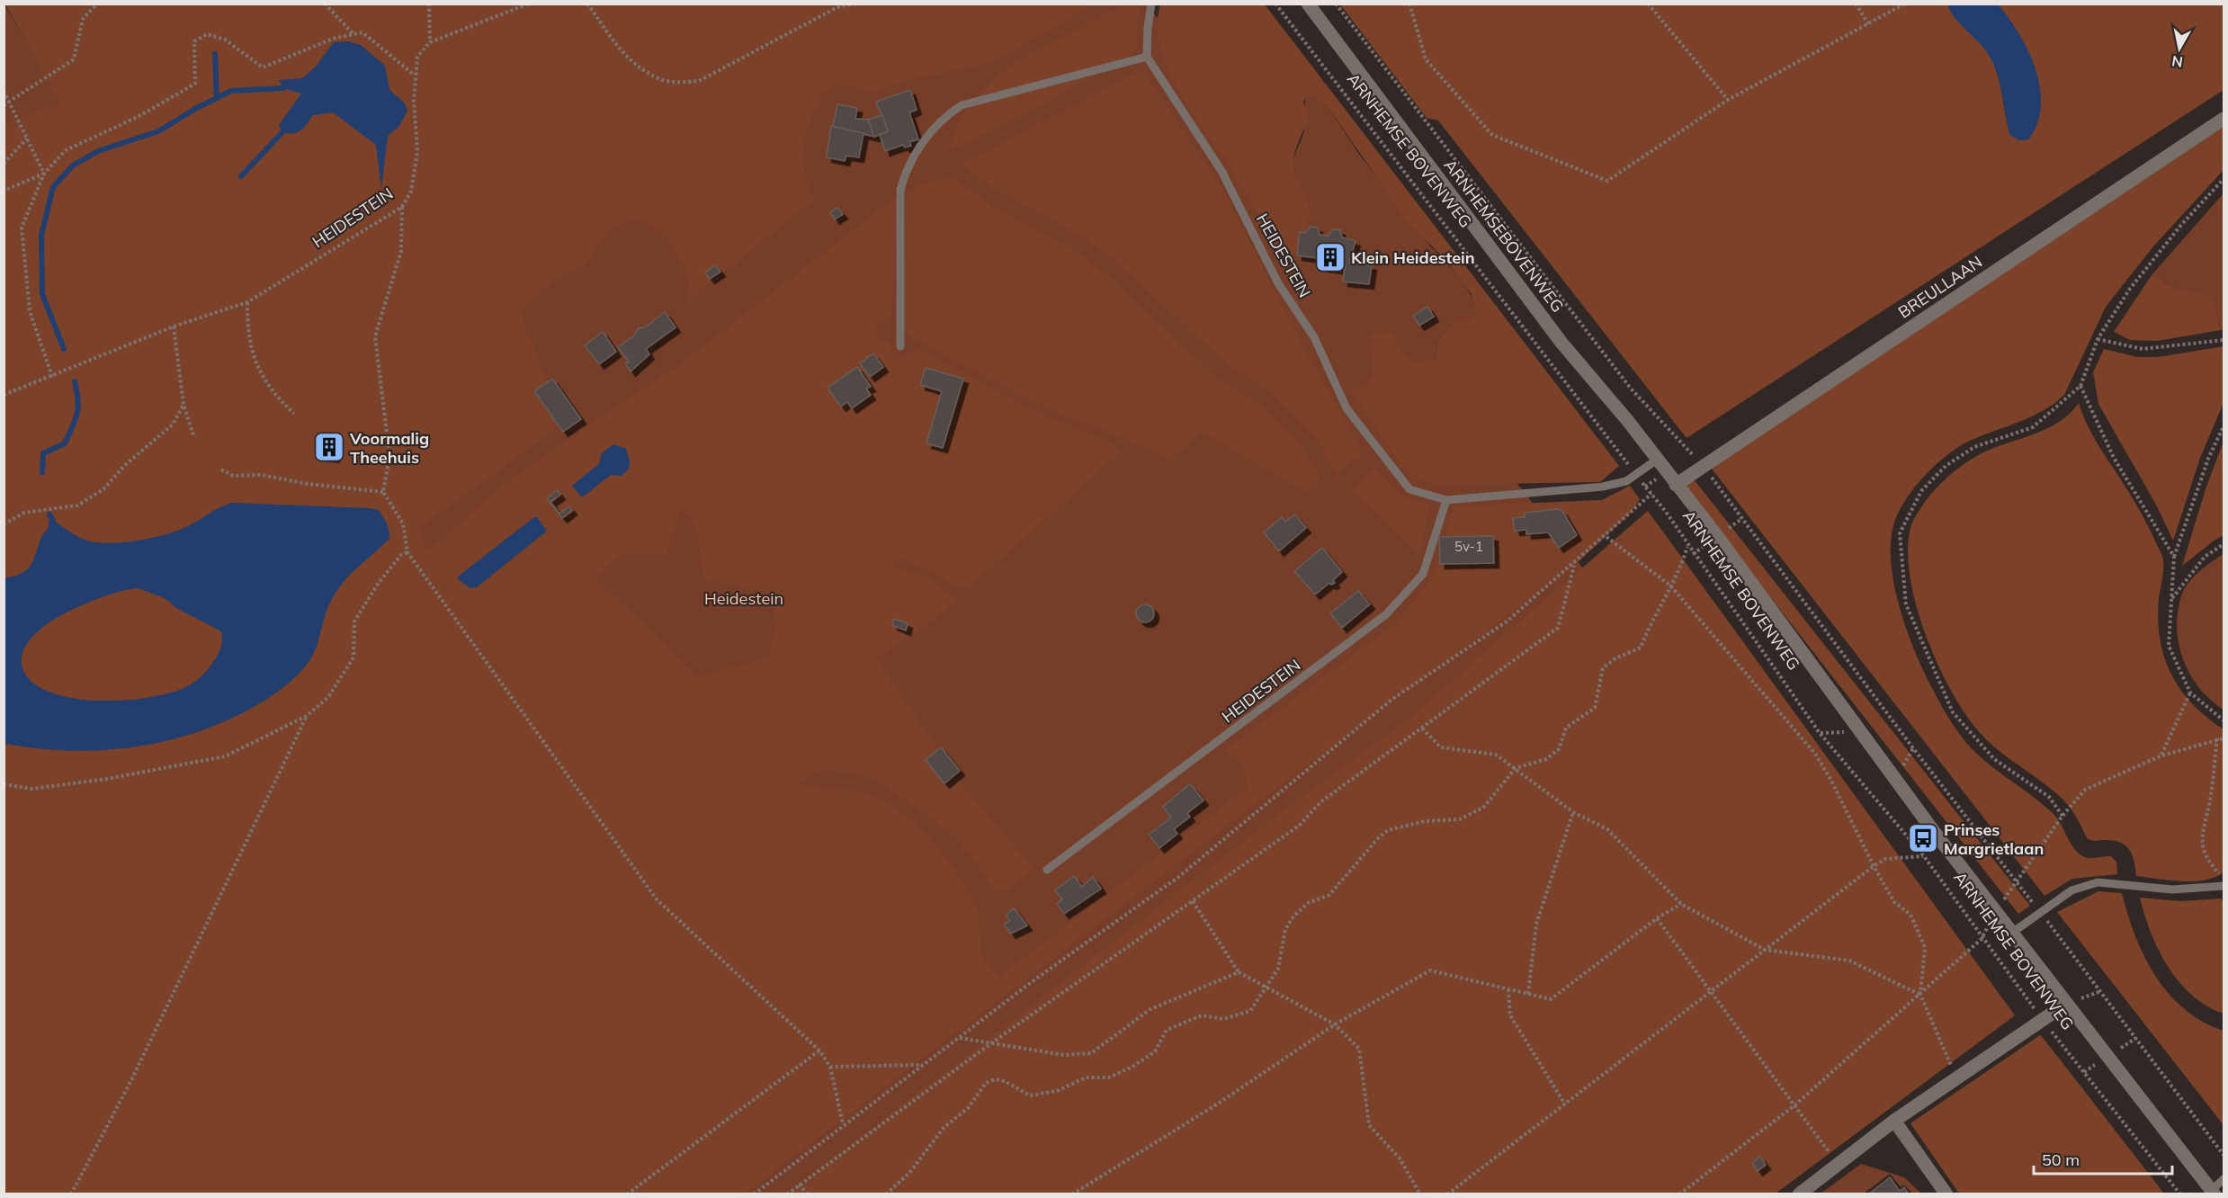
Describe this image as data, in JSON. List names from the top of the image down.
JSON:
{
  "streets": {
    "main road": ["ARNHEMSE BOVENWEG", "ARNHEMSEBOVENWEG", "BREULLAAN"],
    "lane": ["HEIDESTEIN"]
  },
  "crossings": [
    ["ARNHEMSE BOVENWEG", "HEIDESTEIN"],
    ["ARNHEMSE BOVENWEG", "ARNHEMSEBOVENWEG"],
    ["ARNHEMSE BOVENWEG", "BREULLAAN"],
    ["HEIDESTEIN", "ARNHEMSEBOVENWEG"],
    ["ARNHEMSEBOVENWEG", "BREULLAAN"]
  ],
  "parks": ["Heidestein"],
  "places": {
    "building": ["Klein Heidestein", "Voormalig Theehuis"],
    "bus stop": ["Prinses Margrietlaan"]
  },
  "house_numbers": ["5v-1"],
  "scale_bar": "50 m",
  "north": "bottom"
}
